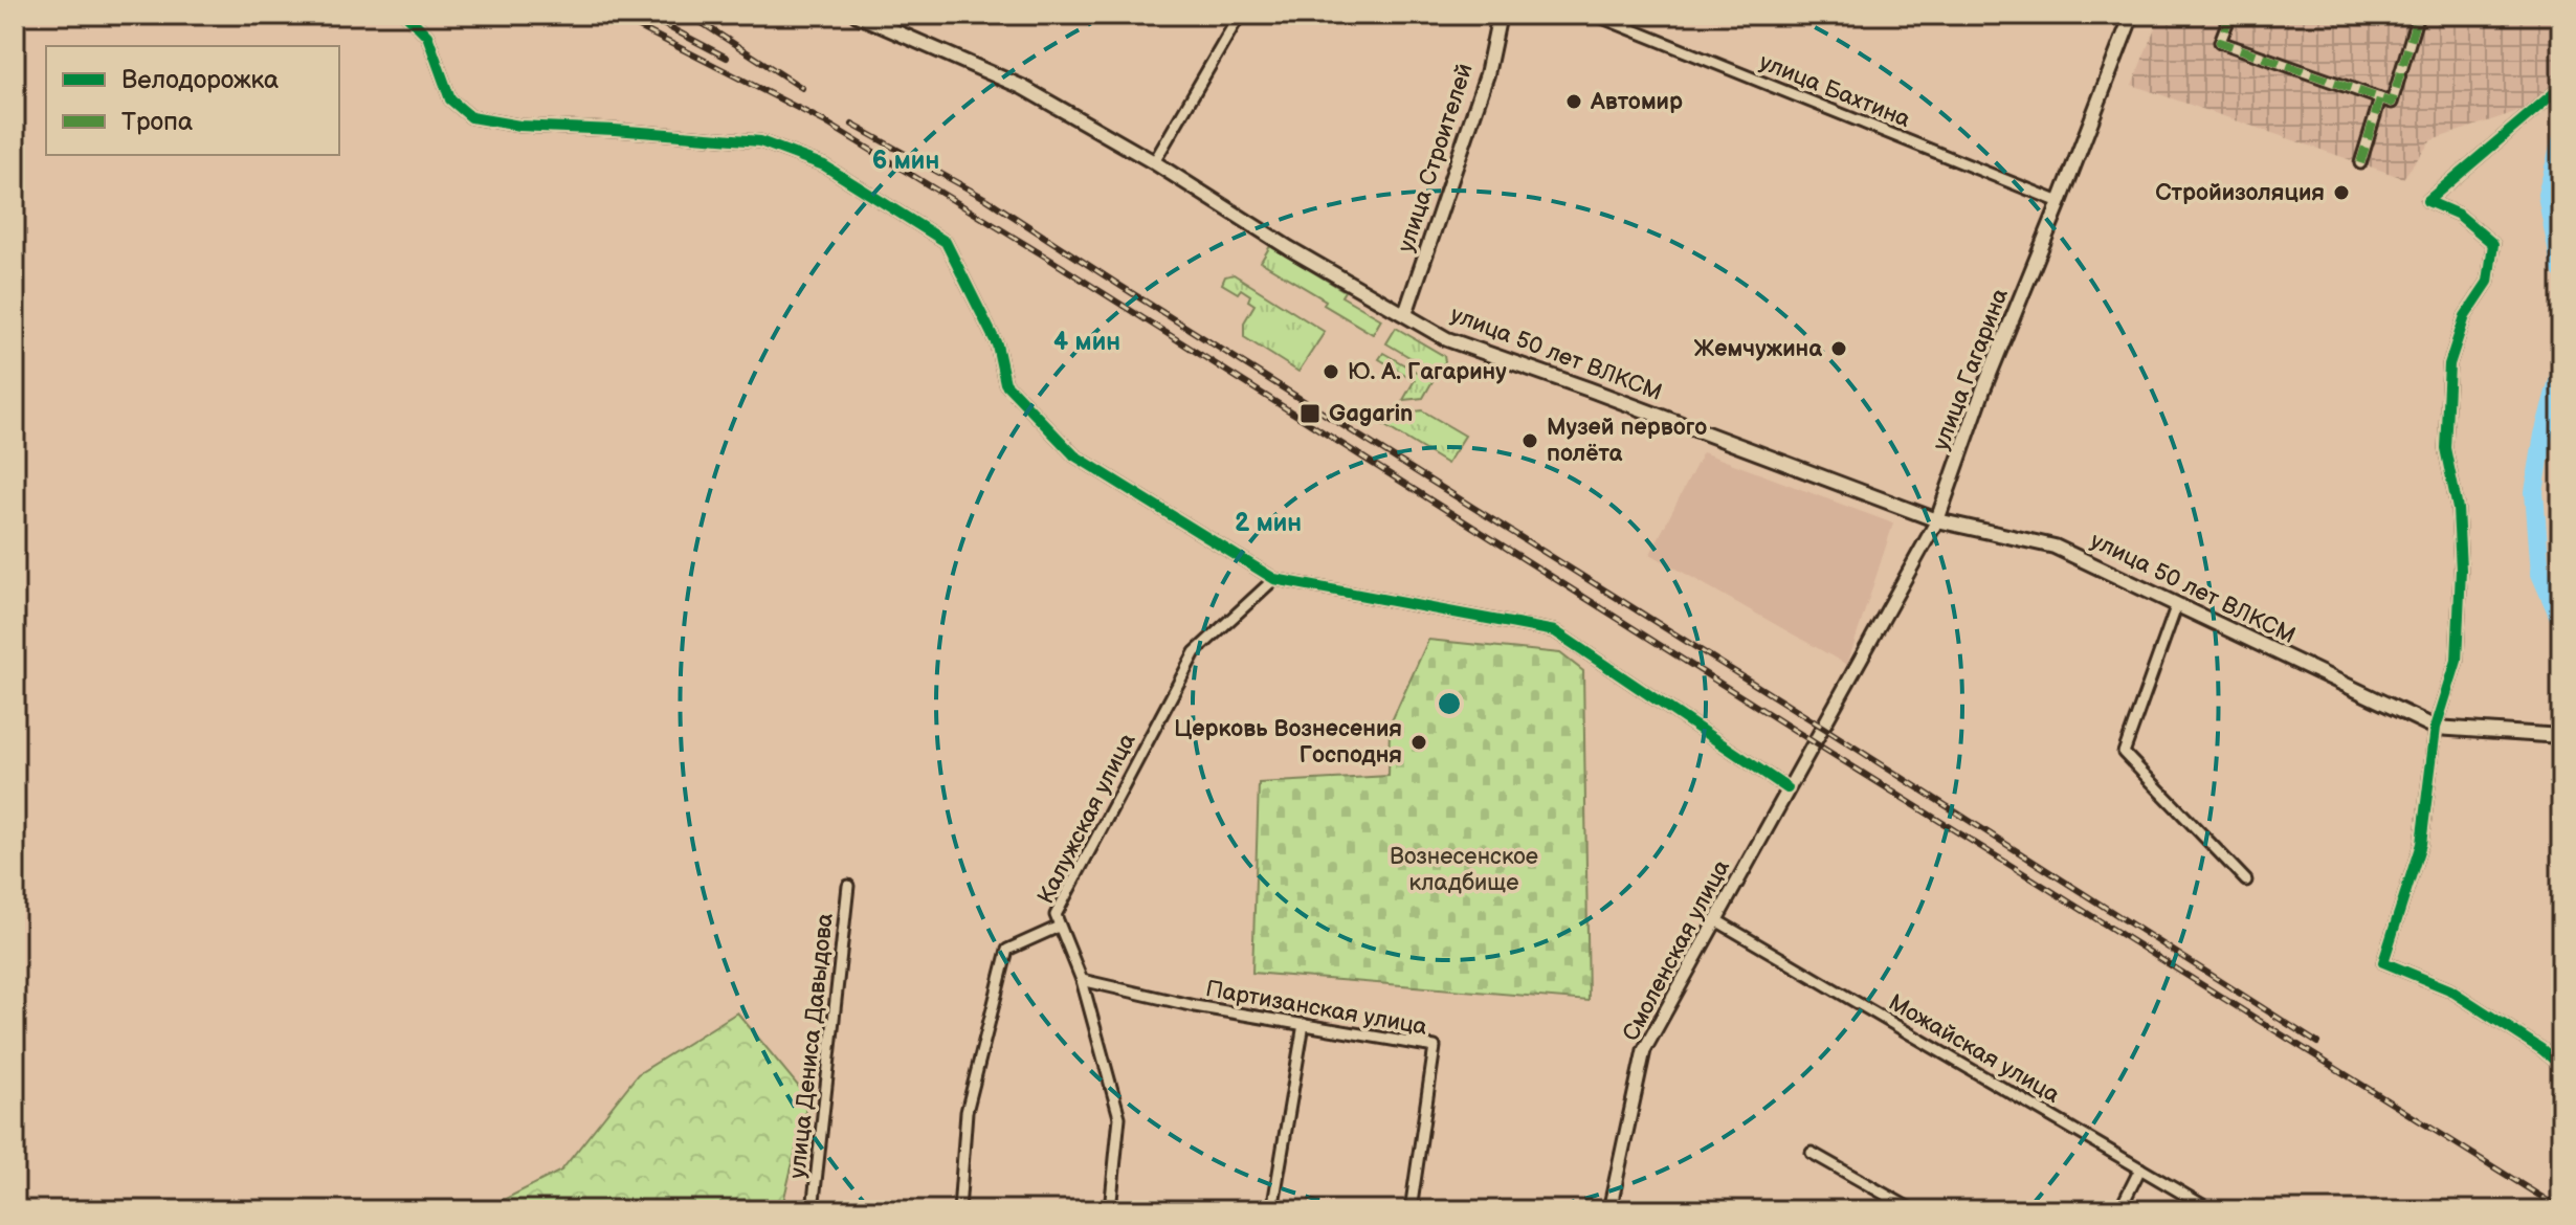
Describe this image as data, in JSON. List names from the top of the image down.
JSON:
{
  "streets": {
    "main road": ["улица Строителей", "улица 50 лет ВЛКСМ", "улица Гагарина"],
    "street": [
      "улица Бахтина",
      "Калужская улица",
      "Смоленская улица",
      "Партизанская улица",
      "улица Дениса Давыдова",
      "Можайская улица"
    ]
  },
  "crossings": [
    ["улица Бахтина", "улица Гагарина"],
    ["улица Строителей", "улица 50 лет ВЛКСМ"],
    ["улица 50 лет ВЛКСМ", "улица Гагарина"],
    ["улица Гагарина", "Смоленская улица"],
    ["Калужская улица", "Партизанская улица"],
    ["Смоленская улица", "Можайская улица"]
  ],
  "parks": ["Вознесенское кладбище"],
  "places": {
    "other": [
      "Автомир",
      "Стройизоляция",
      "Жемчужина",
      "Ю. А. Гагарину",
      "Музей первого полёта",
      "Церковь Вознесения Господня"
    ],
    "transit": ["Gagarin"]
  },
  "legend": ["Велодорожка", "Тропа"],
  "rings": ["6 мин", "4 мин", "2 мин"]
}
